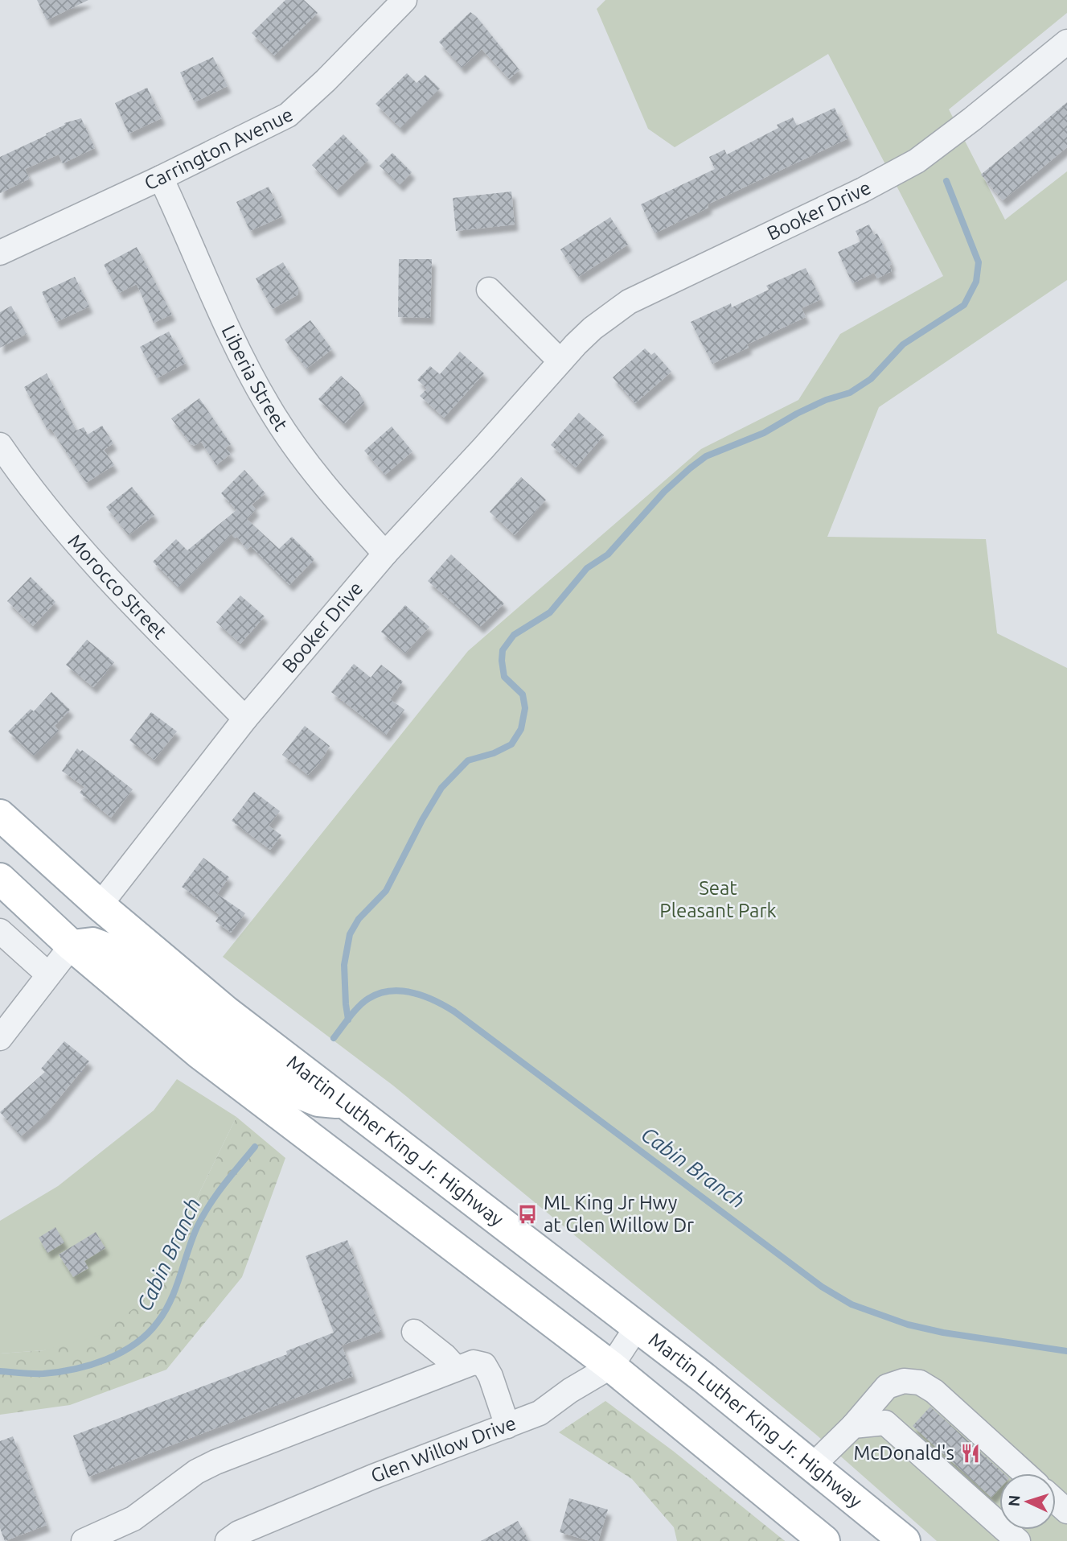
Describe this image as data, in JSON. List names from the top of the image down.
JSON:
{
  "streets": {
    "main road": ["Martin Luther King Jr. Highway"],
    "street": [
      "Carrington Avenue",
      "Booker Drive",
      "Liberia Street",
      "Morocco Street",
      "Glen Willow Drive"
    ]
  },
  "crossings": [
    ["Carrington Avenue", "Liberia Street"],
    ["Booker Drive", "Liberia Street"],
    ["Booker Drive", "Morocco Street"],
    ["Booker Drive", "Martin Luther King Jr. Highway"],
    ["Martin Luther King Jr. Highway", "Glen Willow Drive"]
  ],
  "water": ["Cabin Branch"],
  "parks": ["Seat Pleasant Park"],
  "places": {
    "bus stop": ["ML King Jr Hwy at Glen Willow Dr"],
    "restaurant": ["McDonald's"]
  },
  "north": "left"
}
